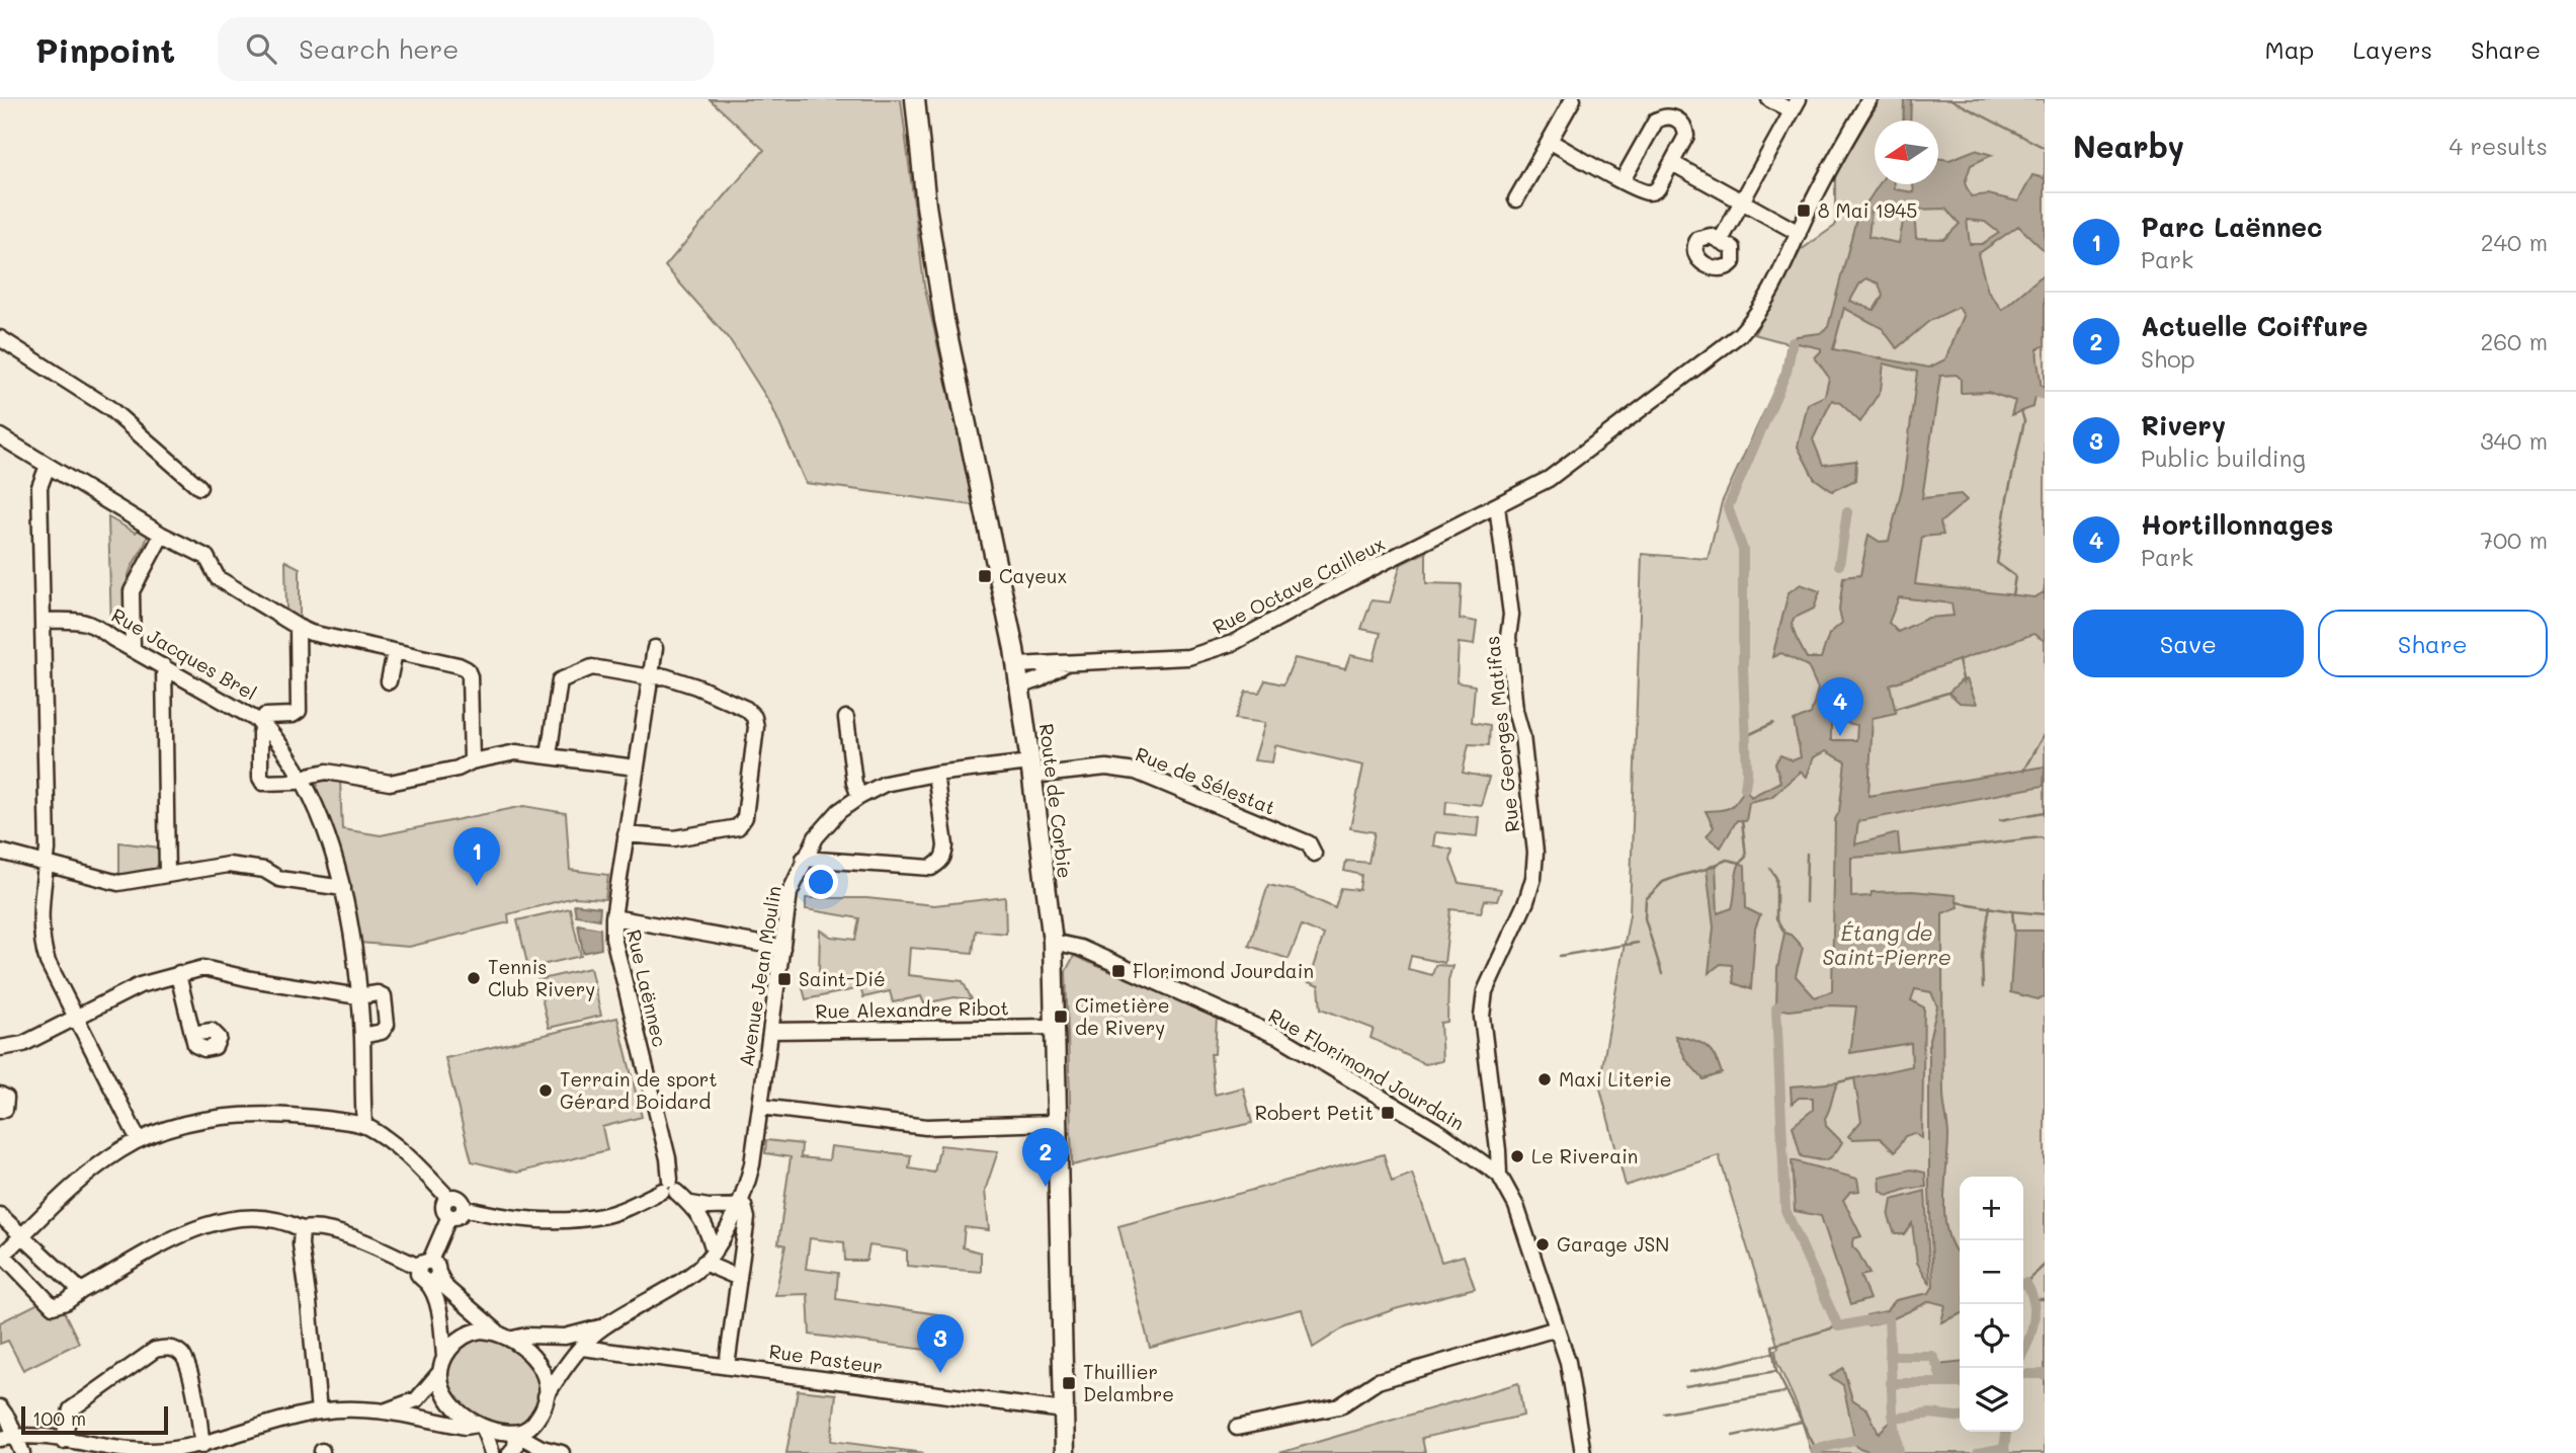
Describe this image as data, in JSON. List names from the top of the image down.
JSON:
{
  "streets": {
    "main road": ["Route de Corbie"],
    "street": [
      "Rue Octave Cailleux",
      "Rue Jacques Brel",
      "Rue Georges Matifas",
      "Rue de Sélestat",
      "Avenue Jean Moulin",
      "Rue Laënnec",
      "Rue Alexandre Ribot",
      "Rue Florimond Jourdain",
      "Rue Pasteur"
    ]
  },
  "crossings": [
    ["Rue Octave Cailleux", "Rue Georges Matifas"],
    ["Rue Octave Cailleux", "Route de Corbie"],
    ["Rue Georges Matifas", "Rue Florimond Jourdain"],
    ["Rue de Sélestat", "Route de Corbie"],
    ["Rue de Sélestat", "Avenue Jean Moulin"],
    ["Route de Corbie", "Avenue Jean Moulin"],
    ["Route de Corbie", "Rue Alexandre Ribot"],
    ["Route de Corbie", "Rue Florimond Jourdain"],
    ["Route de Corbie", "Rue Pasteur"],
    ["Avenue Jean Moulin", "Rue Alexandre Ribot"]
  ],
  "water": ["Étang de Saint-Pierre"],
  "places": {
    "transit": [
      "8 Mai 1945",
      "Cayeux",
      "Florimond Jourdain",
      "Saint-Dié",
      "Cimetière de Rivery",
      "Robert Petit",
      "Thuillier Delambre"
    ],
    "other": [
      "Tennis Club Rivery",
      "Maxi Literie",
      "Terrain de sport Gérard Boidard",
      "Le Riverain",
      "Garage JSN"
    ]
  },
  "scale_bar": "100 m",
  "north": "left",
  "page": {
    "header": "Pinpoint",
    "search": "Search here",
    "nav": ["Map", "Layers", "Share"],
    "heading": ["Nearby", "4 results"],
    "list": [
      {
        "mark": "1",
        "name": "Parc Laënnec",
        "note": "Park",
        "value": "240 m"
      },
      {
        "mark": "2",
        "name": "Actuelle Coiffure",
        "note": "Shop",
        "value": "260 m"
      },
      {
        "mark": "3",
        "name": "Rivery",
        "note": "Public building",
        "value": "340 m"
      },
      {
        "mark": "4",
        "name": "Hortillonnages",
        "note": "Park",
        "value": "700 m"
      }
    ],
    "buttons": ["Save", "Share"],
    "pins": [
      "4",
      "1",
      "2",
      "3"
    ],
    "map_buttons": ["+", "−"],
    "scale": "100 m"
  }
}
